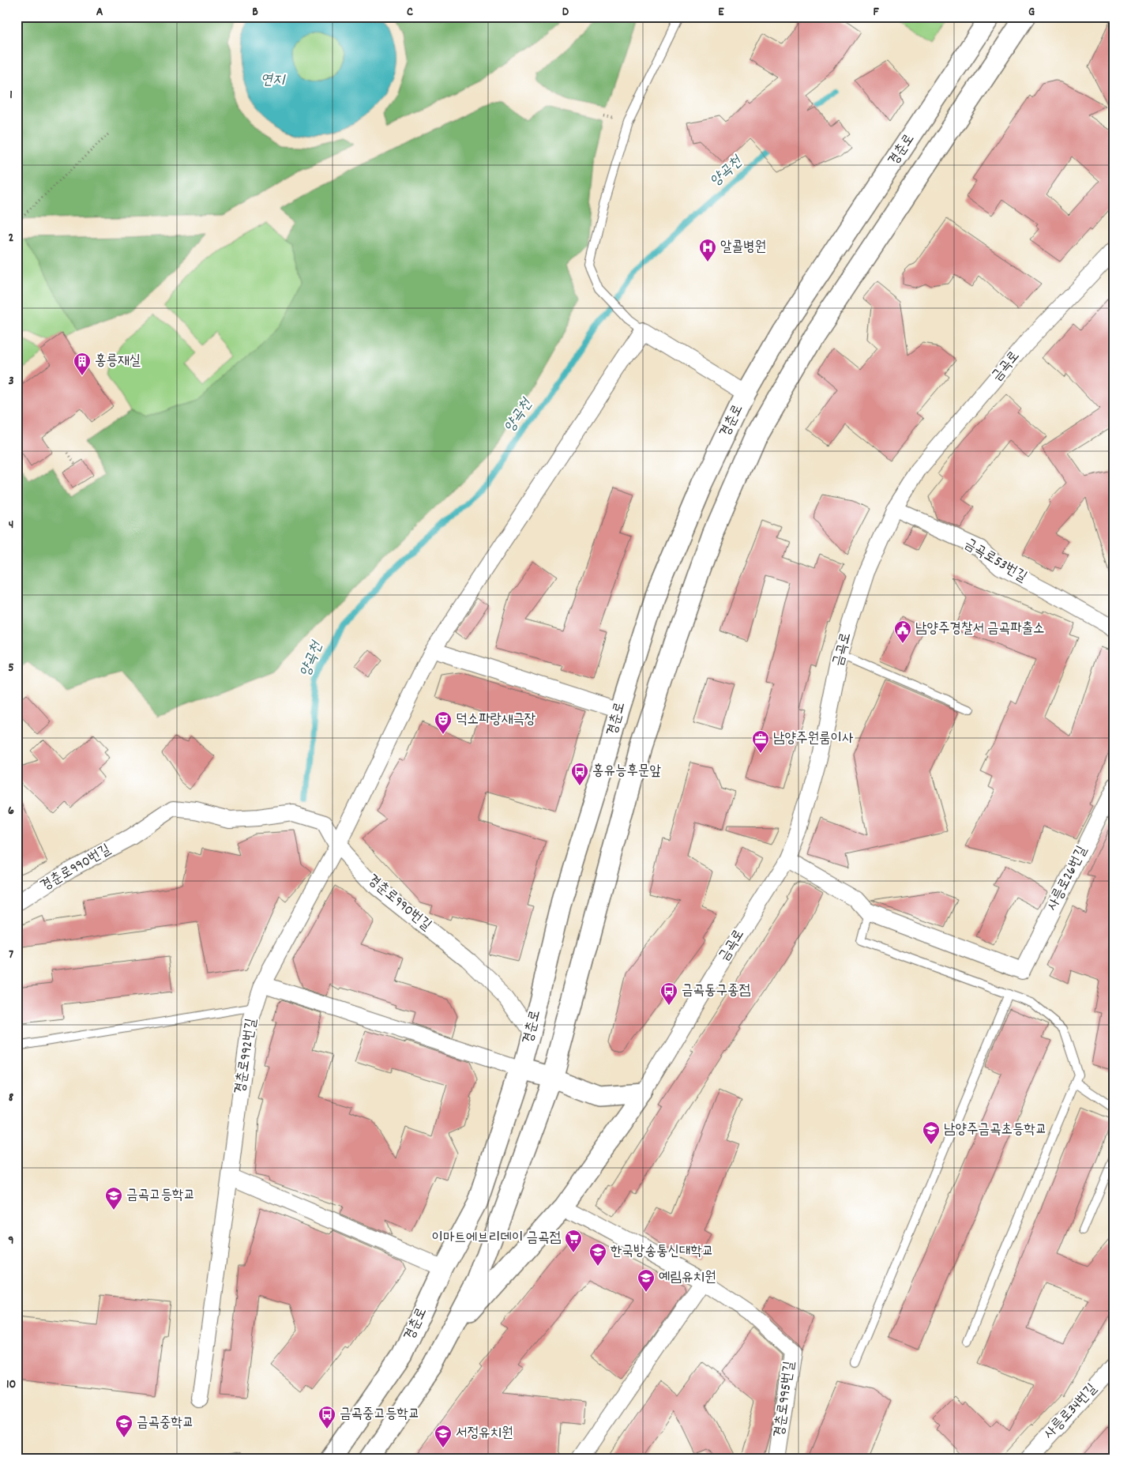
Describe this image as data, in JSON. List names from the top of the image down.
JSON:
{
  "streets": {
    "street": [
      "경춘로",
      "금곡로",
      "금곡로53번길",
      "경춘로990번길",
      "사릉로26번길",
      "경춘로992번길",
      "경춘로995번길",
      "사릉로34번길"
    ]
  },
  "crossings": [
    ["경춘로", "경춘로990번길"],
    ["금곡로", "금곡로53번길"],
    ["경춘로990번길", "경춘로992번길"]
  ],
  "water": ["연지", "양곡천"],
  "places": {
    "hospital": ["알콜병원"],
    "building": ["홍릉재실"],
    "public building": ["남양주경찰서 금곡파출소"],
    "theatre": ["덕소파랑새극장"],
    "office": ["남양주원룸이사"],
    "bus stop": ["홍유능후문앞", "금곡동구종점", "금곡중고등학교"],
    "school or university": [
      "남양주금곡초등학교",
      "금곡고등학교",
      "한국방송통신대학교",
      "예림유치원",
      "금곡중학교",
      "서정유치원"
    ],
    "supermarket": ["이마트에브리데이 금곡점"]
  },
  "grid": {
    "columns": [
      "A",
      "B",
      "C",
      "D",
      "E",
      "F",
      "G"
    ],
    "rows": [
      "1",
      "2",
      "3",
      "4",
      "5",
      "6",
      "7",
      "8",
      "9",
      "10"
    ]
  }
}
